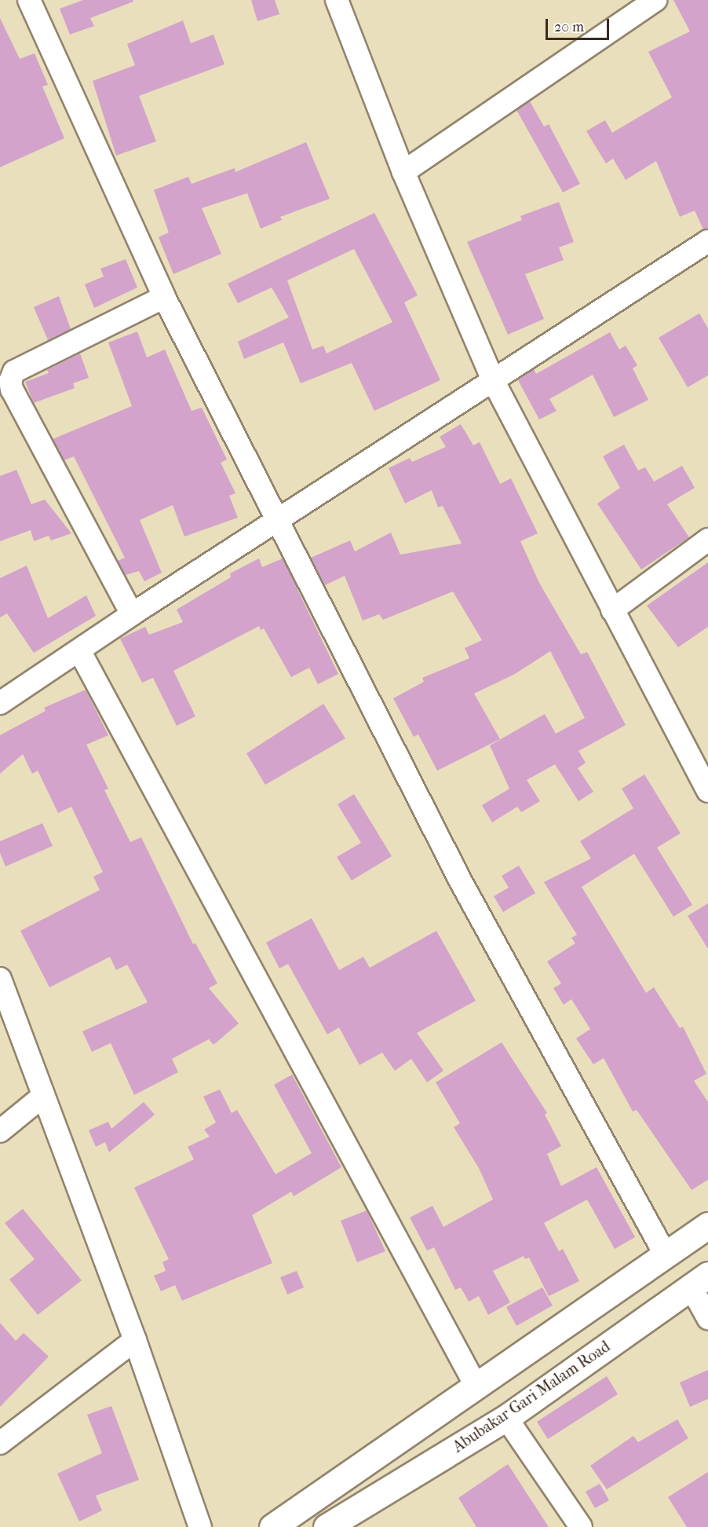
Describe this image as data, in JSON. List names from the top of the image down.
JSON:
{
  "streets": {
    "street": ["Abubakar Gari Malam Road"]
  },
  "scale_bar": "20 m"
}
